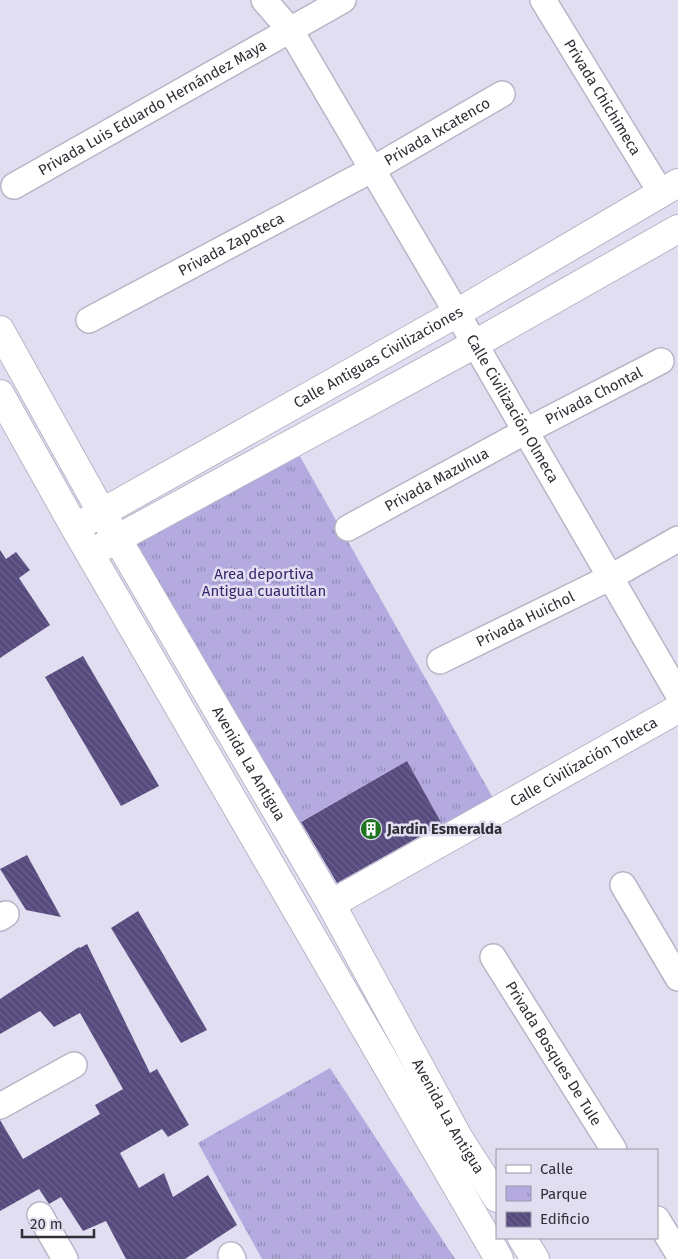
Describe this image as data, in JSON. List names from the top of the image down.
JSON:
{
  "streets": {
    "street": [
      "Privada Chichimeca",
      "Privada Luis Eduardo Hernández Maya",
      "Privada Ixcatenco",
      "Privada Zapoteca",
      "Calle Antiguas Civilizaciones",
      "Privada Chontal",
      "Calle Civilización Olmeca",
      "Privada Mazuhua",
      "Privada Huichol",
      "Calle Civilización Tolteca",
      "Avenida La Antigua",
      "Privada Bosques De Tule"
    ]
  },
  "crossings": [
    ["Privada Chichimeca", "Calle Antiguas Civilizaciones"],
    ["Privada Luis Eduardo Hernández Maya", "Calle Civilización Olmeca"],
    ["Privada Ixcatenco", "Privada Zapoteca"],
    ["Privada Ixcatenco", "Calle Civilización Olmeca"],
    ["Privada Zapoteca", "Calle Civilización Olmeca"],
    ["Calle Antiguas Civilizaciones", "Calle Civilización Olmeca"],
    ["Calle Antiguas Civilizaciones", "Avenida La Antigua"],
    ["Privada Chontal", "Calle Civilización Olmeca"],
    ["Privada Chontal", "Privada Mazuhua"],
    ["Calle Civilización Olmeca", "Privada Mazuhua"],
    ["Calle Civilización Olmeca", "Privada Huichol"],
    ["Calle Civilización Tolteca", "Avenida La Antigua"]
  ],
  "parks": ["Area deportiva Antigua cuautitlan"],
  "places": {
    "building": ["Jardin Esmeralda"]
  },
  "legend": ["Calle", "Parque", "Edificio"],
  "scale_bar": "20 m"
}
